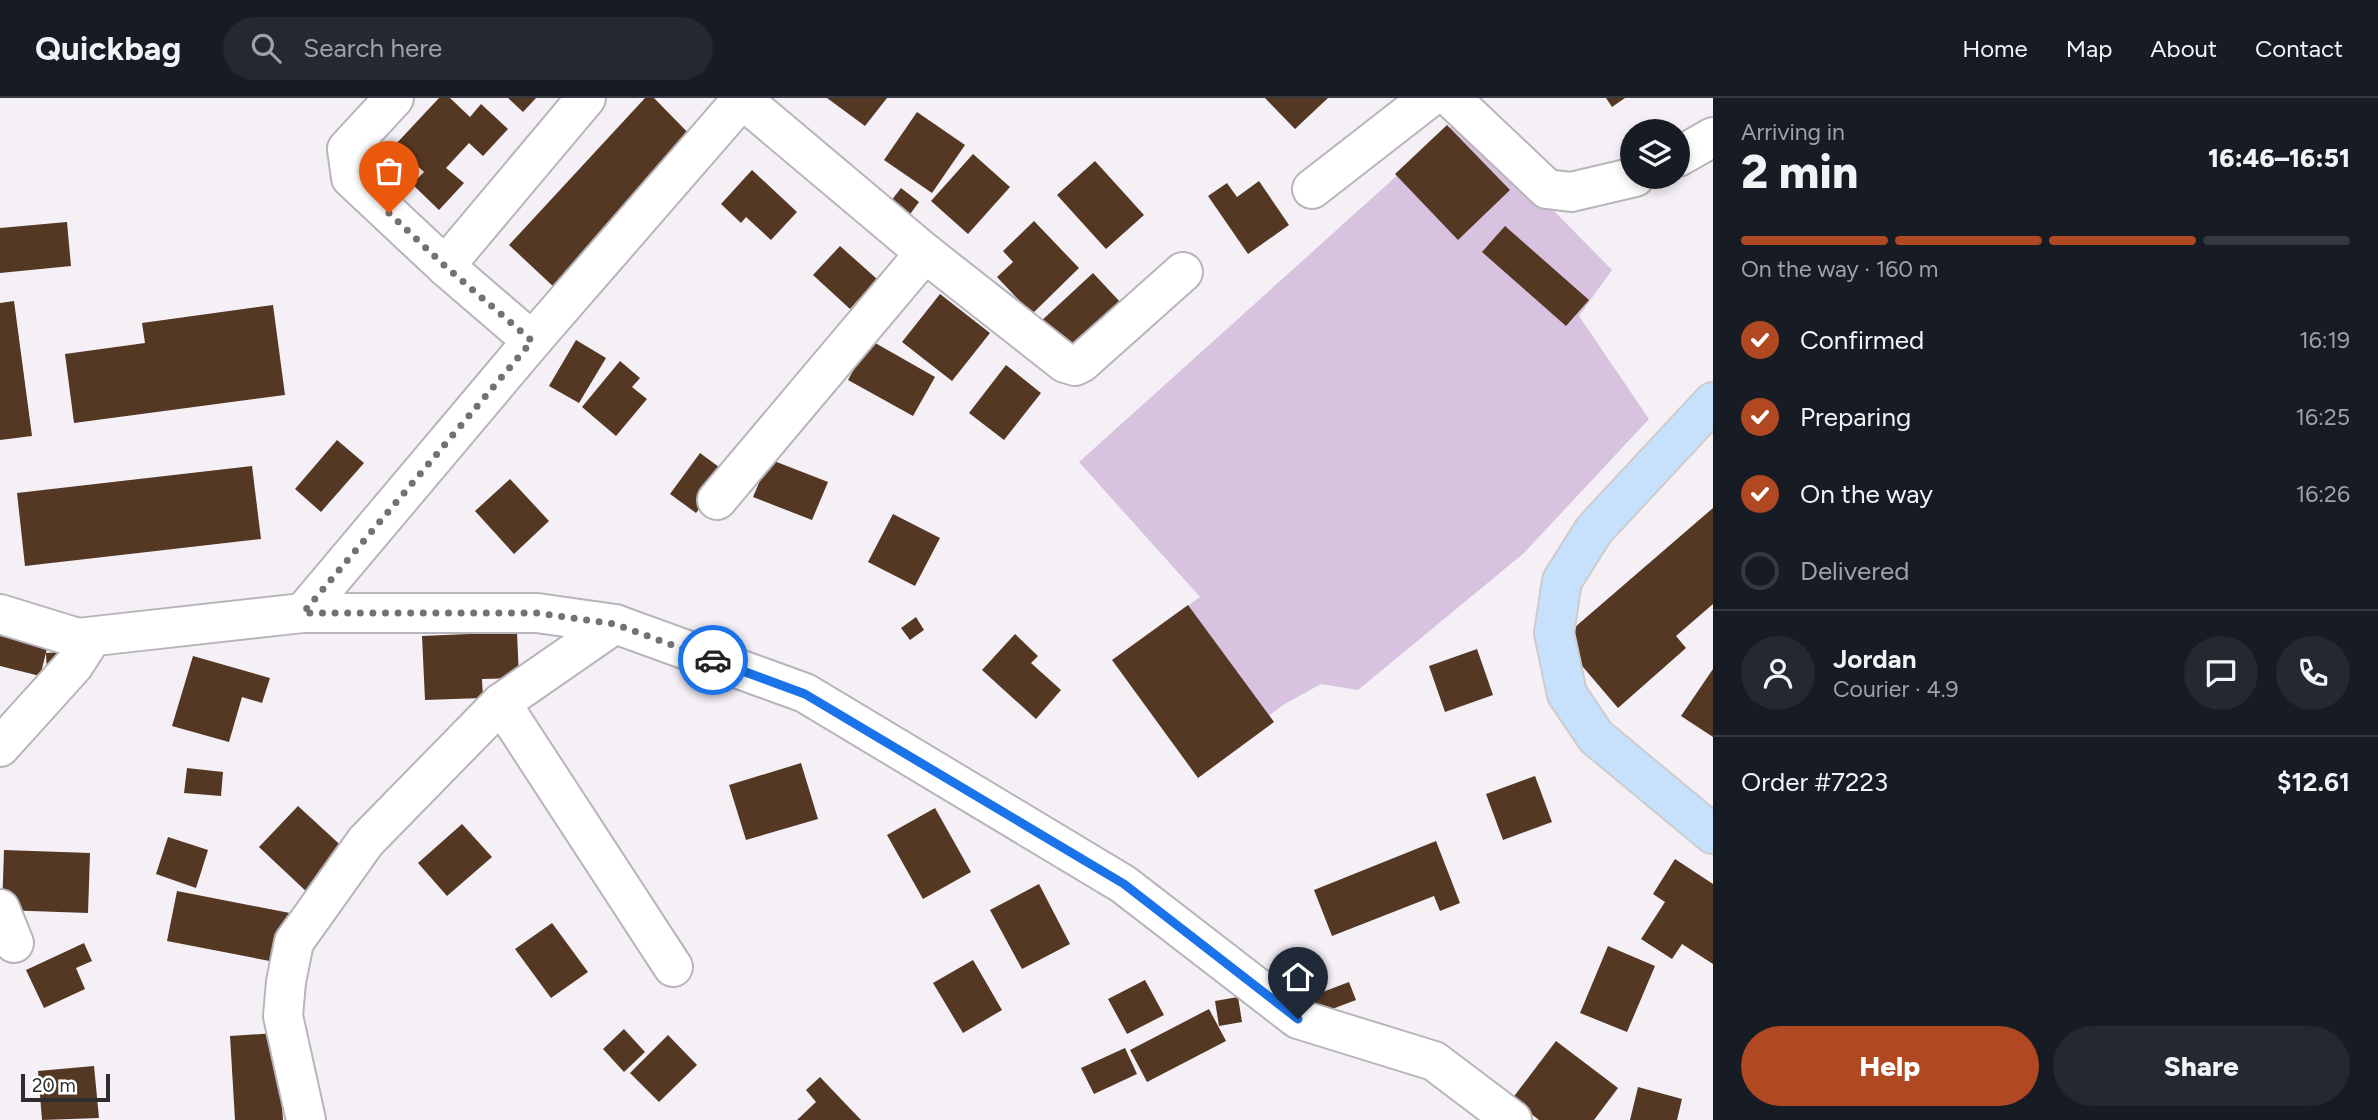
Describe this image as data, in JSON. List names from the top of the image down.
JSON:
{
  "scale_bar": "20 m",
  "page": {
    "header": "Quickbag",
    "search": "Search here",
    "nav": [
      "Home",
      "Map",
      "About",
      "Contact"
    ],
    "heading": ["2 min", "Arriving in", "16:46–16:51"],
    "panel": [
      "Jordan",
      "Courier · 4.9",
      "Order #7223",
      "$12.61"
    ],
    "bar": "On the way · 160 m",
    "list": [
      ["Confirmed", "16:19"],
      ["Preparing", "16:25"],
      ["On the way", "16:26"],
      "Delivered"
    ],
    "buttons": ["Help", "Share"],
    "scale": "20 m"
  }
}
